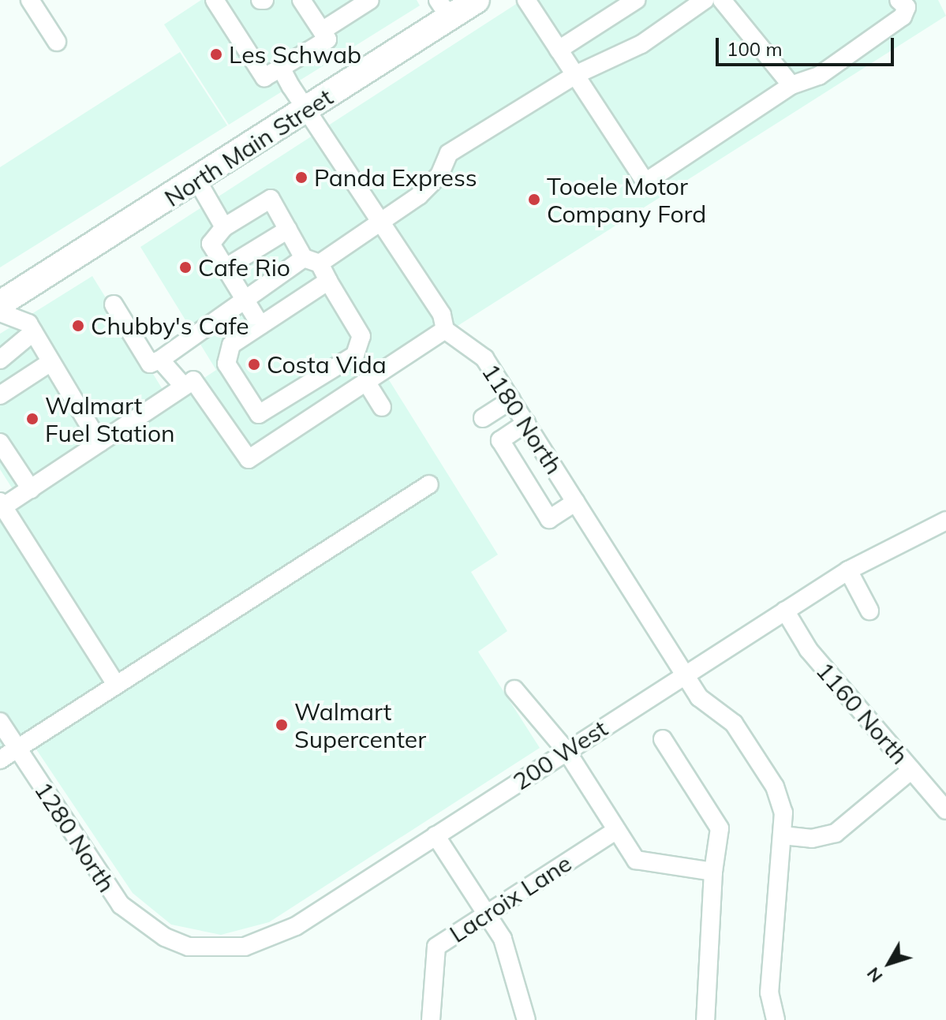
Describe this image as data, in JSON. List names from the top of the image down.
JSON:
{
  "streets": {
    "highway": ["North Main Street"],
    "street": [
      "1180 North",
      "1160 North",
      "200 West",
      "1280 North",
      "Lacroix Lane"
    ]
  },
  "crossings": [
    ["North Main Street", "1180 North"],
    ["1180 North", "200 West"],
    ["1160 North", "200 West"],
    ["200 West", "1280 North"]
  ],
  "places": [
    "Les Schwab",
    "Panda Express",
    "Tooele Motor Company Ford",
    "Cafe Rio",
    "Chubby's Cafe",
    "Costa Vida",
    "Walmart Fuel Station",
    "Walmart Supercenter"
  ],
  "scale_bar": "100 m",
  "north": "bottom left"
}
